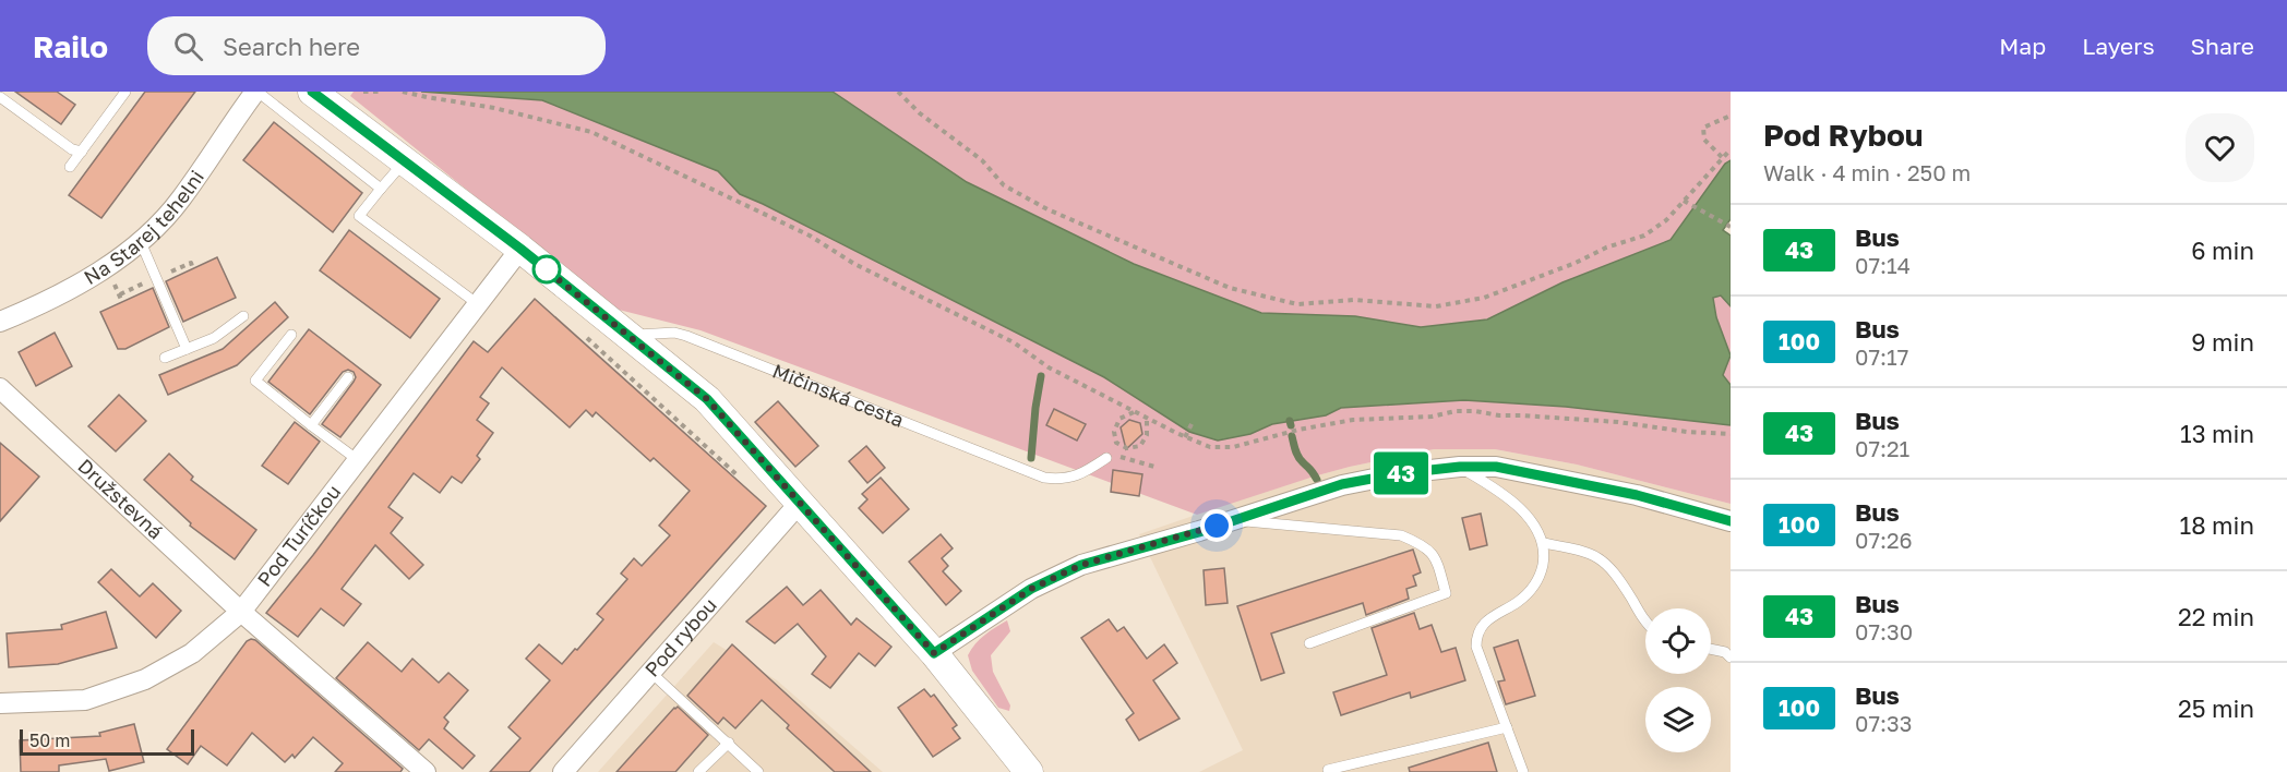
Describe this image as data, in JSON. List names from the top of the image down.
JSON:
{
  "streets": {
    "street": [
      "Na Starej tehelni",
      "Družstevná",
      "Pod Turíčkou",
      "Pod rybou"
    ],
    "lane": ["Mičinská cesta"]
  },
  "crossings": [
    ["Družstevná", "Pod Turíčkou"]
  ],
  "lines": ["bus line 43"],
  "scale_bar": "50 m",
  "page": {
    "header": "Railo",
    "search": "Search here",
    "nav": ["Map", "Layers", "Share"],
    "on_map": "43",
    "heading": ["Pod Rybou", "Walk · 4 min · 250 m"],
    "list": [
      {
        "mark": "43",
        "name": "Bus",
        "note": "07:14",
        "value": "6 min"
      },
      {
        "mark": "100",
        "name": "Bus",
        "note": "07:17",
        "value": "9 min"
      },
      {
        "mark": "43",
        "name": "Bus",
        "note": "07:21",
        "value": "13 min"
      },
      {
        "mark": "100",
        "name": "Bus",
        "note": "07:26",
        "value": "18 min"
      },
      {
        "mark": "43",
        "name": "Bus",
        "note": "07:30",
        "value": "22 min"
      },
      {
        "mark": "100",
        "name": "Bus",
        "note": "07:33",
        "value": "25 min"
      }
    ],
    "scale": "50 m"
  }
}
